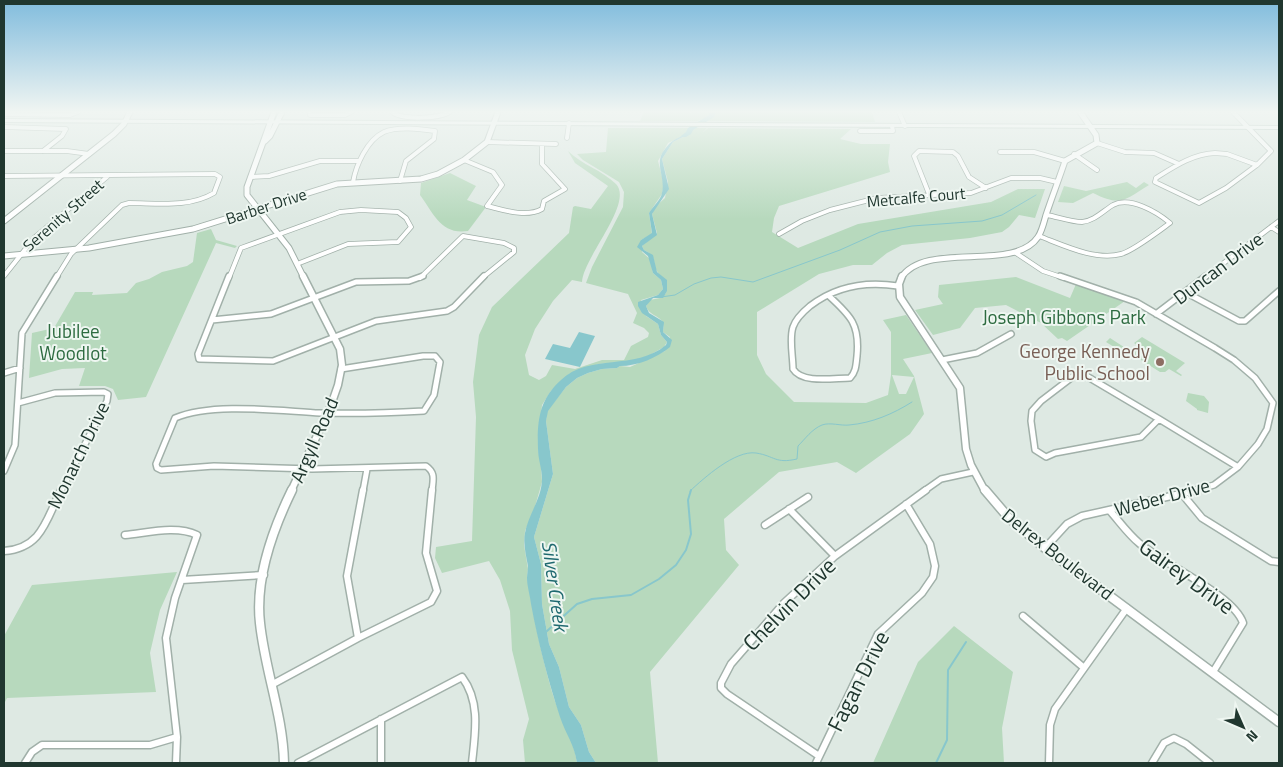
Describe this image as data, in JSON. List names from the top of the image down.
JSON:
{
  "streets": {
    "street": [
      "Metcalfe Court",
      "Barber Drive",
      "Serenity Street",
      "Duncan Drive",
      "Argyll Road",
      "Monarch Drive",
      "Weber Drive",
      "Delrex Boulevard",
      "Gairey Drive",
      "Chelvin Drive",
      "Fagan Drive"
    ]
  },
  "crossings": [
    ["Barber Drive", "Serenity Street"],
    ["Barber Drive", "Argyll Road"],
    ["Duncan Drive", "Weber Drive"],
    ["Weber Drive", "Delrex Boulevard"],
    ["Weber Drive", "Gairey Drive"],
    ["Delrex Boulevard", "Gairey Drive"],
    ["Delrex Boulevard", "Chelvin Drive"],
    ["Chelvin Drive", "Fagan Drive"]
  ],
  "water": ["Silver Creek"],
  "parks": ["Joseph Gibbons Park", "Jubilee Woodlot"],
  "places": ["George Kennedy Public School"],
  "north": "bottom right"
}
